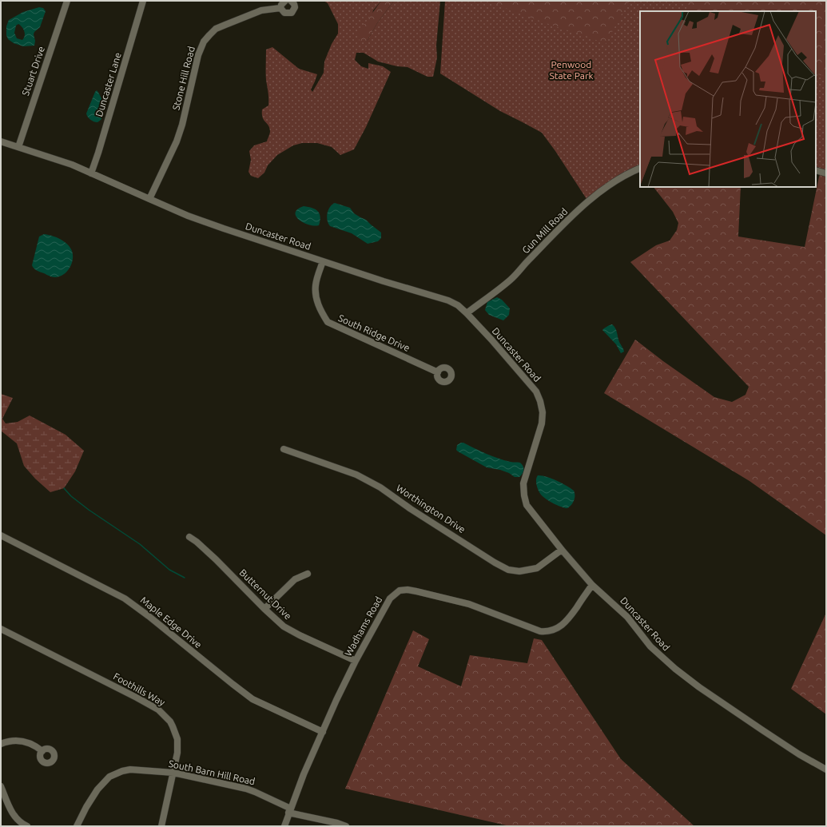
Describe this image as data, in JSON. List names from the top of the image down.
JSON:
{
  "streets": {
    "street": [
      "Stuart Drive",
      "Stone Hill Road",
      "Duncaster Lane",
      "Gun Mill Road",
      "Duncaster Road",
      "South Ridge Drive",
      "Worthington Drive",
      "Butternut Drive",
      "Maple Edge Drive",
      "Wadhams Road",
      "Foothills Way",
      "South Barn Hill Road"
    ]
  },
  "crossings": [
    ["Stuart Drive", "Duncaster Road"],
    ["Stone Hill Road", "Duncaster Road"],
    ["Duncaster Lane", "Duncaster Road"],
    ["Gun Mill Road", "Duncaster Road"],
    ["Duncaster Road", "South Ridge Drive"],
    ["Duncaster Road", "Worthington Drive"],
    ["Duncaster Road", "Wadhams Road"],
    ["Butternut Drive", "Wadhams Road"],
    ["Maple Edge Drive", "Wadhams Road"],
    ["Wadhams Road", "South Barn Hill Road"],
    ["Foothills Way", "South Barn Hill Road"]
  ],
  "parks": ["Penwood State Park"]
}
